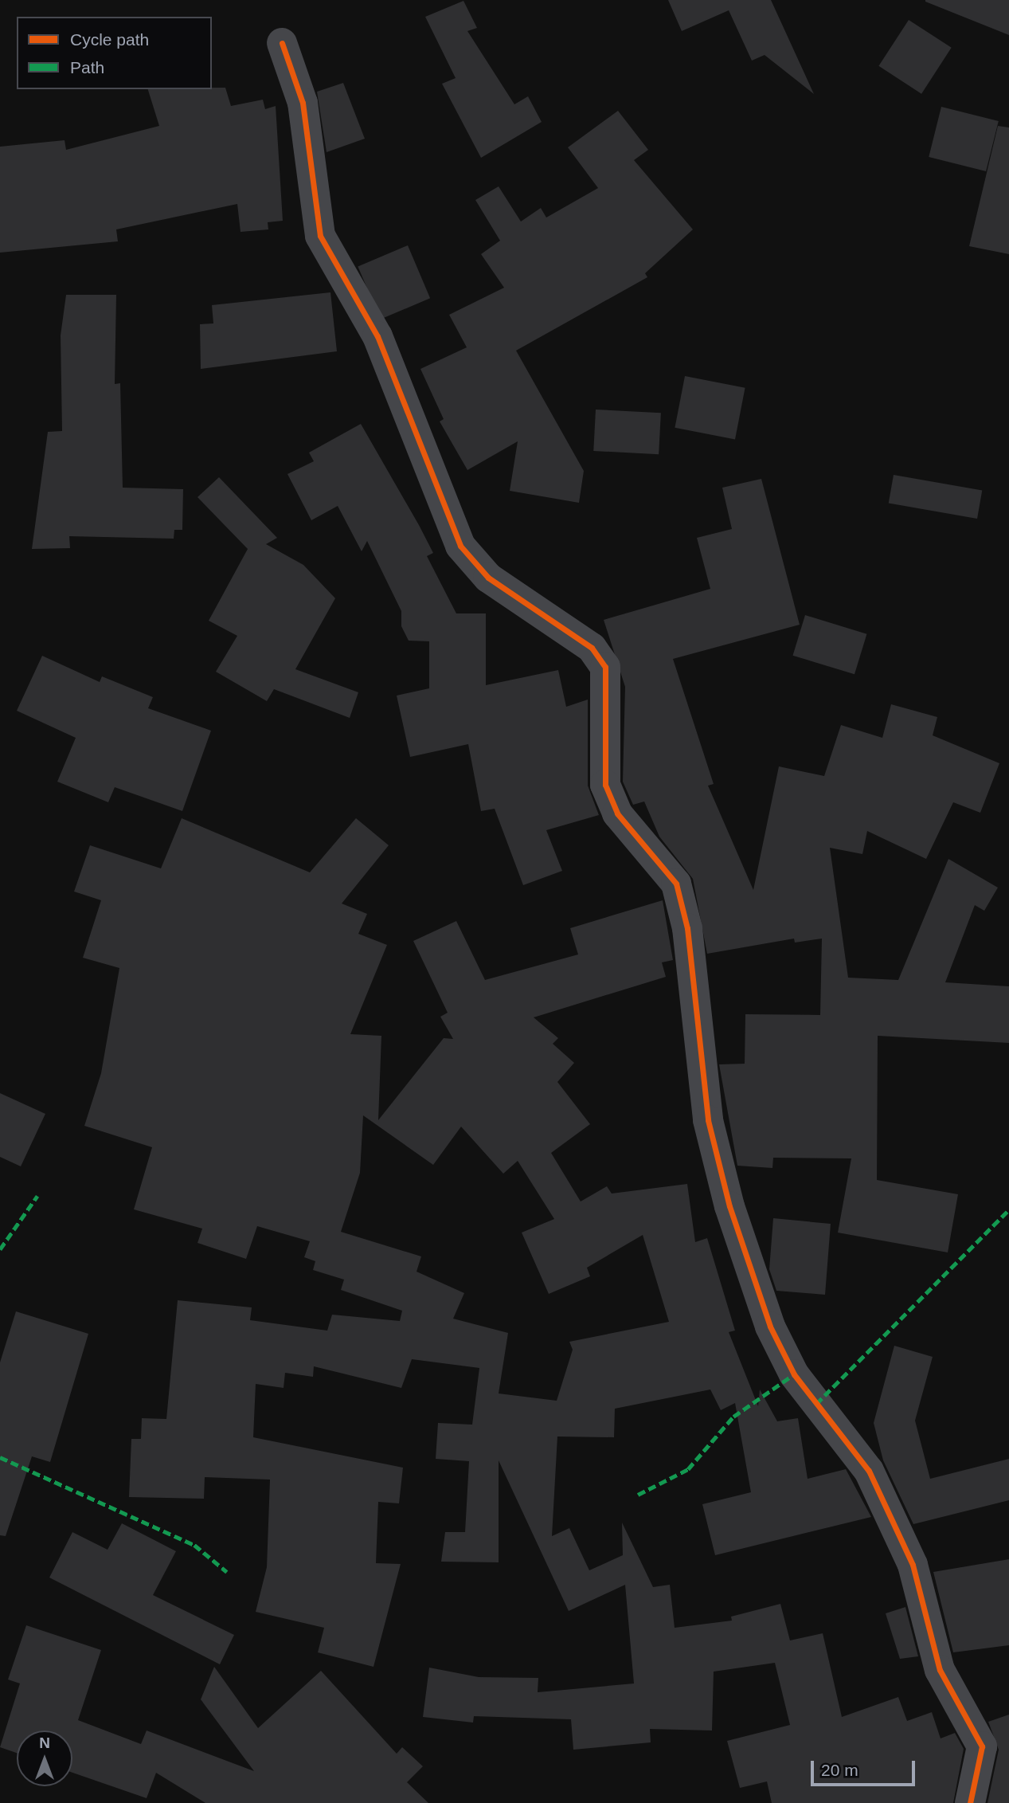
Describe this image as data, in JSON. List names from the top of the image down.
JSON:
{
  "legend": ["Cycle path", "Path"],
  "scale_bar": "20 m",
  "north": "top"
}
